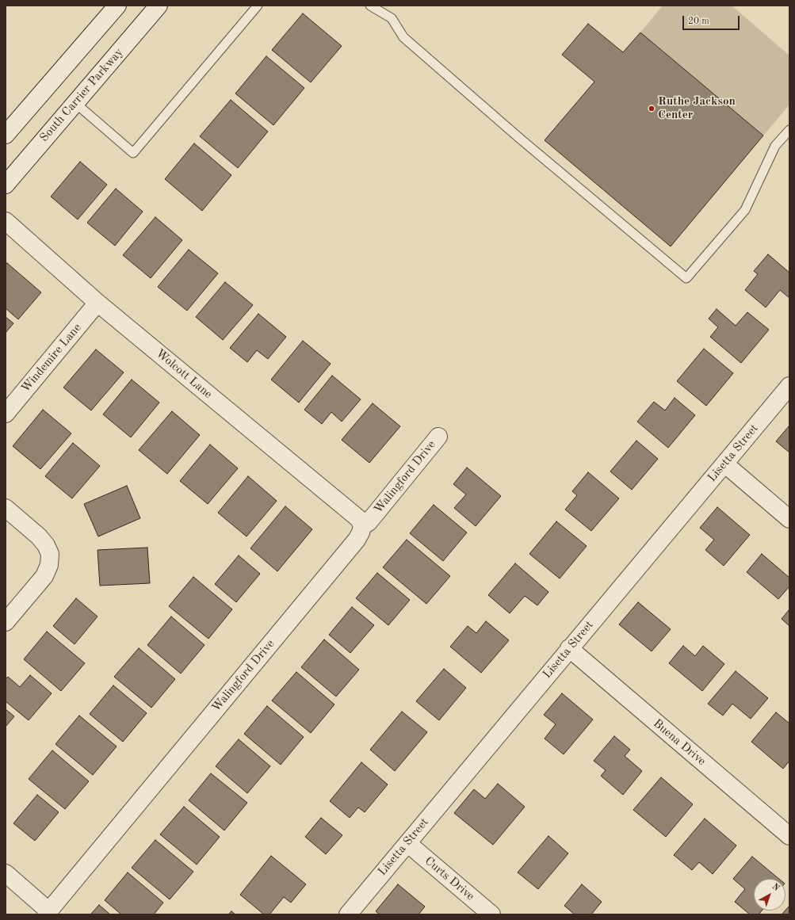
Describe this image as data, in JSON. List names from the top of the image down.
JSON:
{
  "streets": {
    "street": [
      "South Carrier Parkway",
      "Windemire Lane",
      "Wolcott Lane",
      "Lisetta Street",
      "Walingford Drive",
      "Buena Drive",
      "Curts Drive"
    ]
  },
  "crossings": [
    ["Windemire Lane", "Wolcott Lane"],
    ["Wolcott Lane", "Walingford Drive"],
    ["Lisetta Street", "Buena Drive"],
    ["Lisetta Street", "Curts Drive"]
  ],
  "places": ["Ruthe Jackson Center"],
  "scale_bar": "20 m",
  "north": "top right"
}
